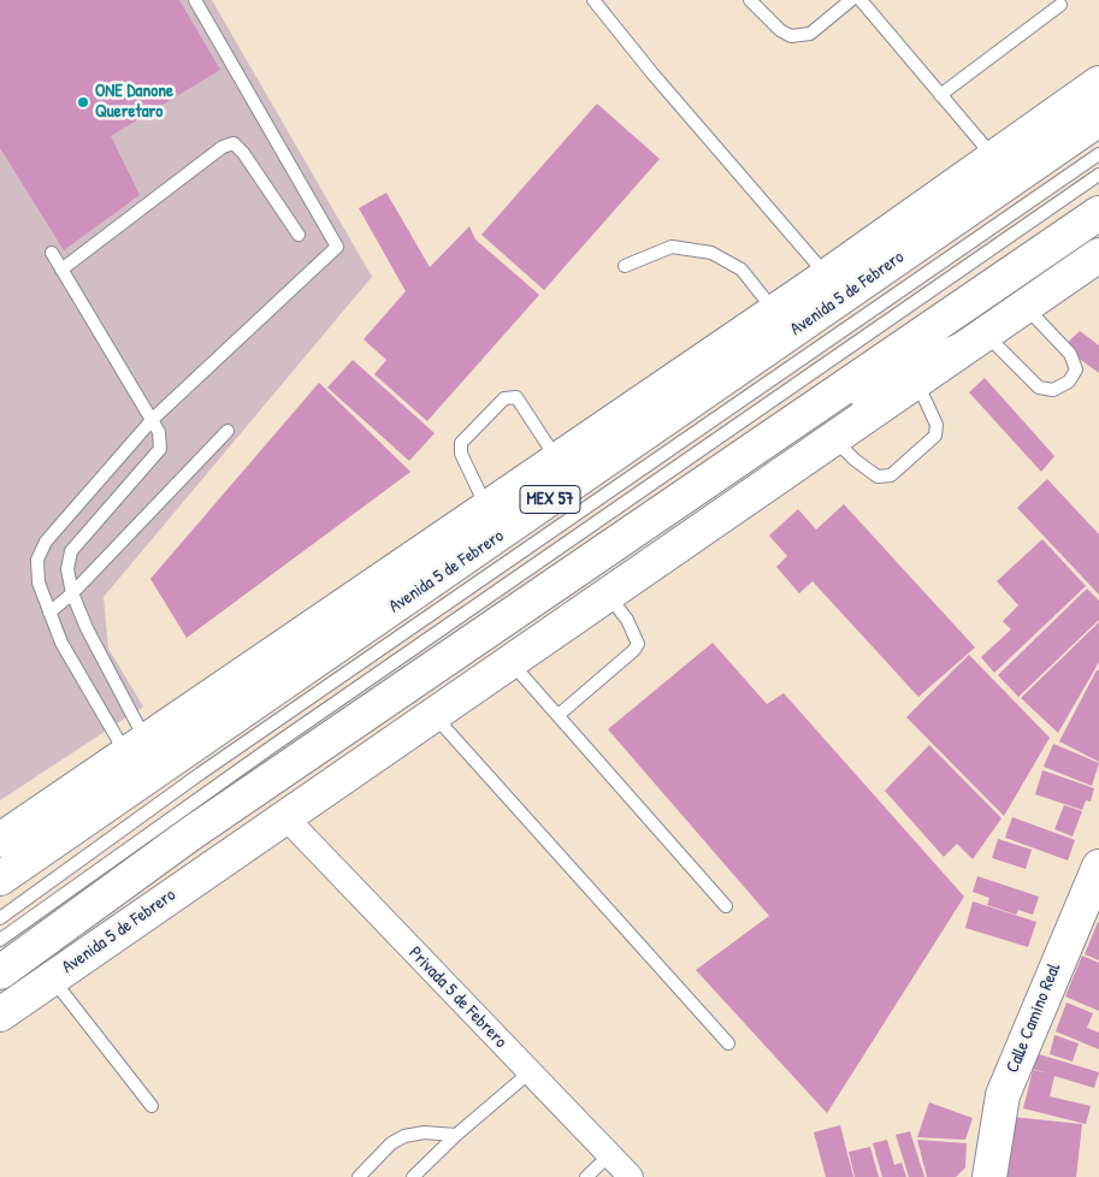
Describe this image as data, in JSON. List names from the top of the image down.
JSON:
{
  "streets": {
    "main road": ["Avenida 5 de Febrero", "MEX 57", "Calle Camino Real"],
    "street": ["Privada 5 de Febrero"]
  },
  "crossings": [
    ["Avenida 5 de Febrero", "Privada 5 de Febrero"]
  ],
  "places": ["ONE Danone Queretaro"]
}
